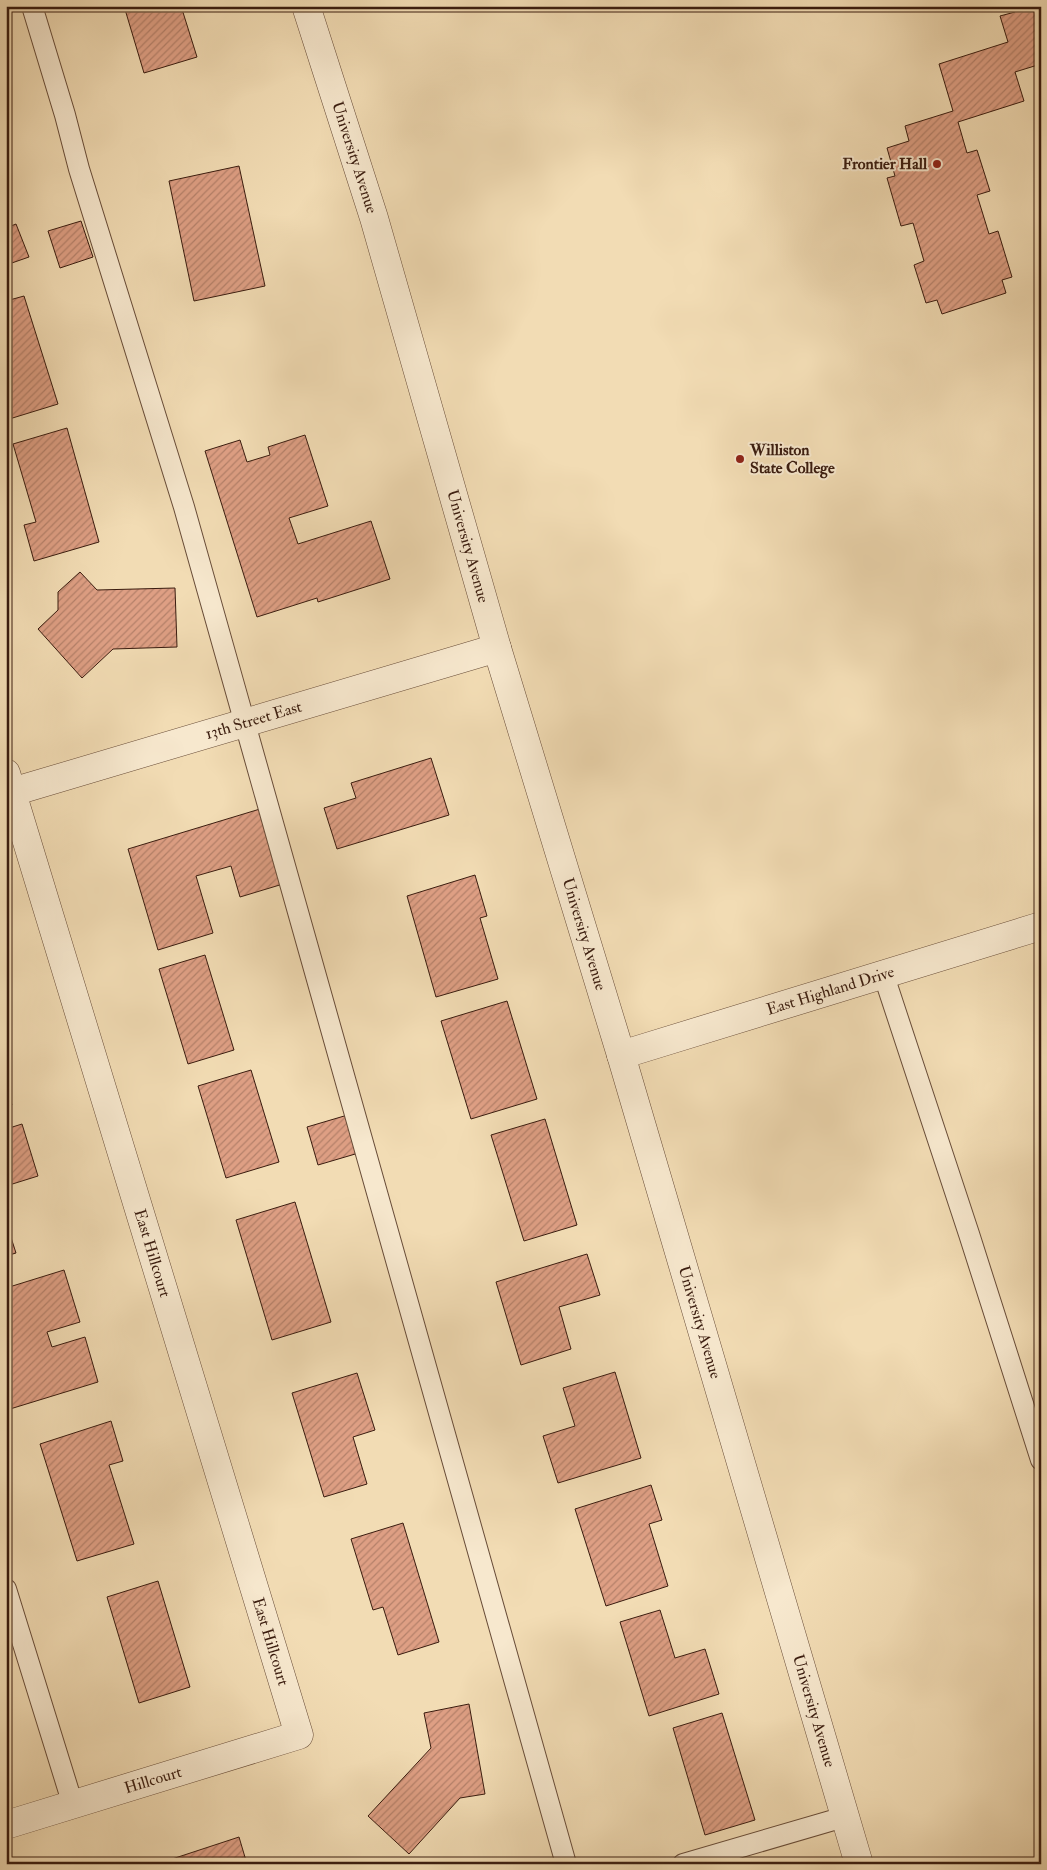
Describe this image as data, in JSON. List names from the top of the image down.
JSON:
{
  "streets": {
    "street": [
      "University Avenue",
      "13th Street East",
      "East Highland Drive",
      "East Hillcourt",
      "Hillcourt"
    ]
  },
  "crossings": [
    ["University Avenue", "13th Street East"],
    ["University Avenue", "East Highland Drive"],
    ["13th Street East", "East Hillcourt"],
    ["East Hillcourt", "Hillcourt"]
  ],
  "places": ["Frontier Hall", "Williston State College"]
}
